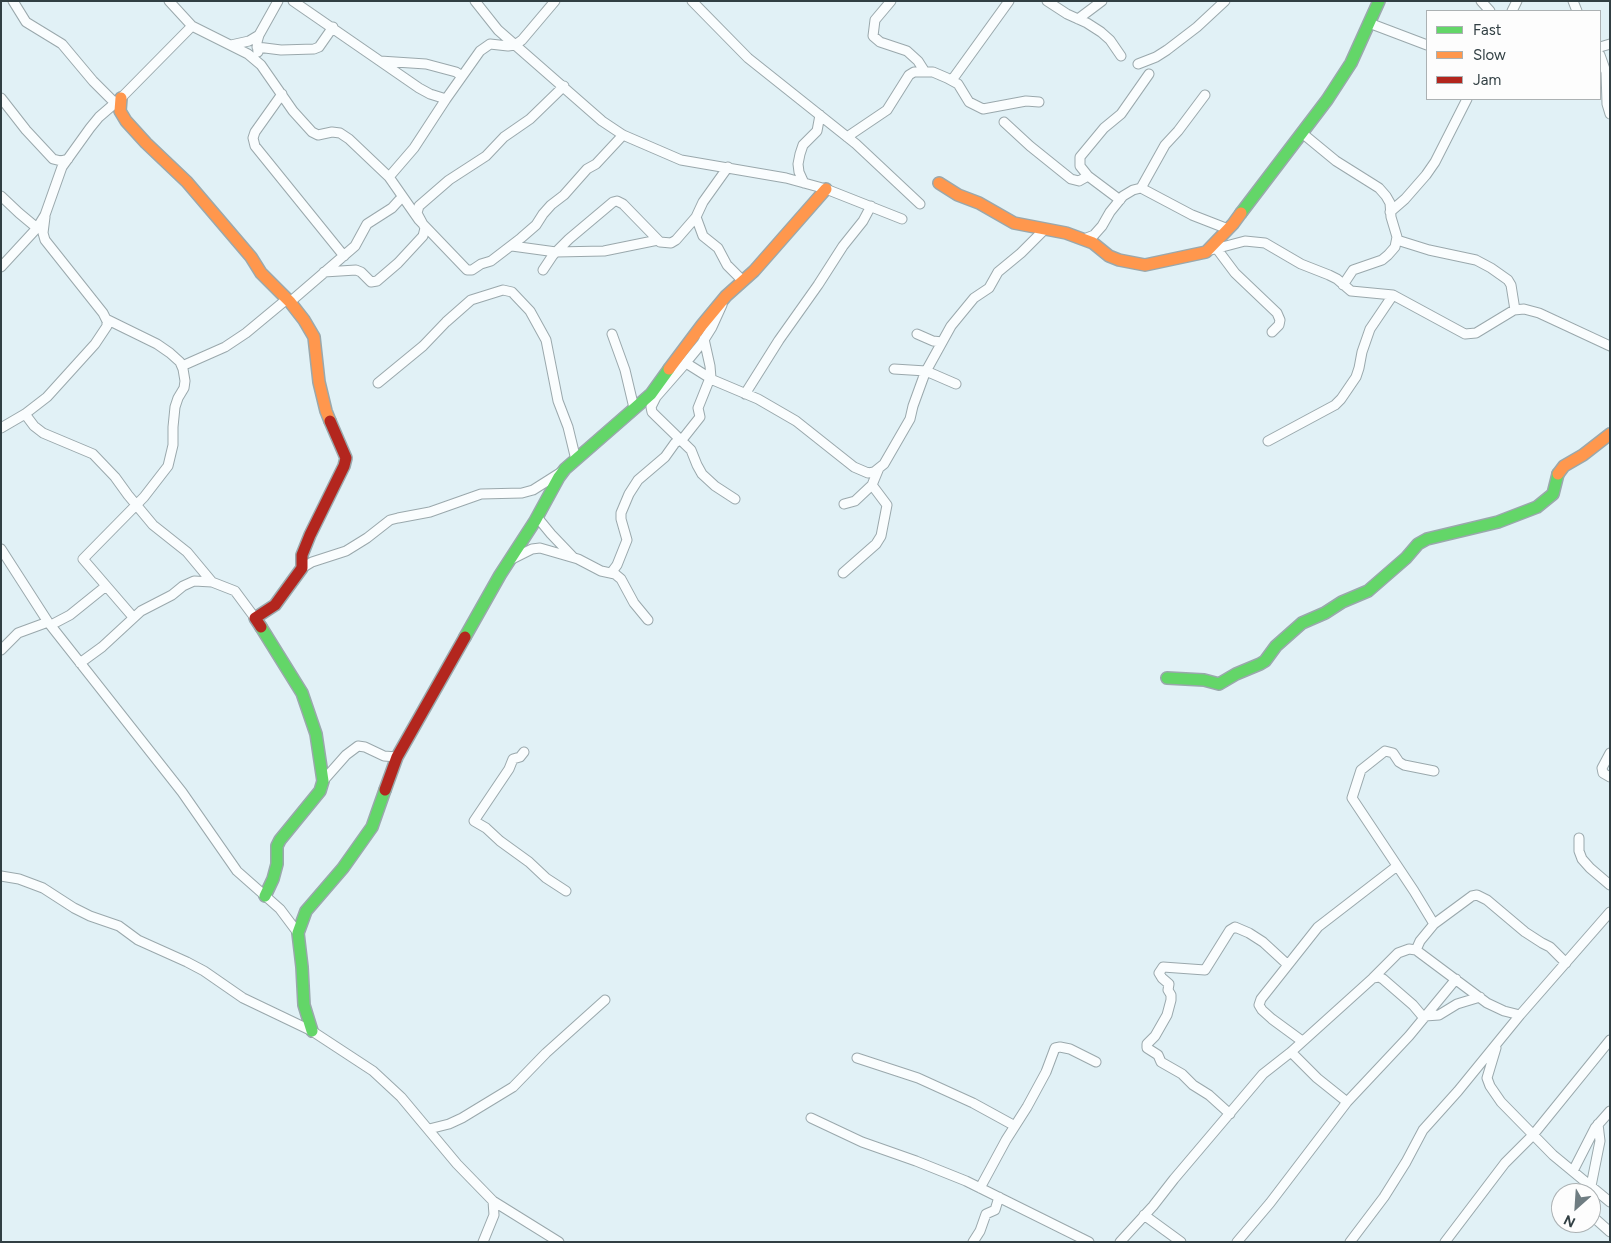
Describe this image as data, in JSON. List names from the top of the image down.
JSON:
{
  "legend": ["Fast", "Slow", "Jam"],
  "north": "bottom left"
}
